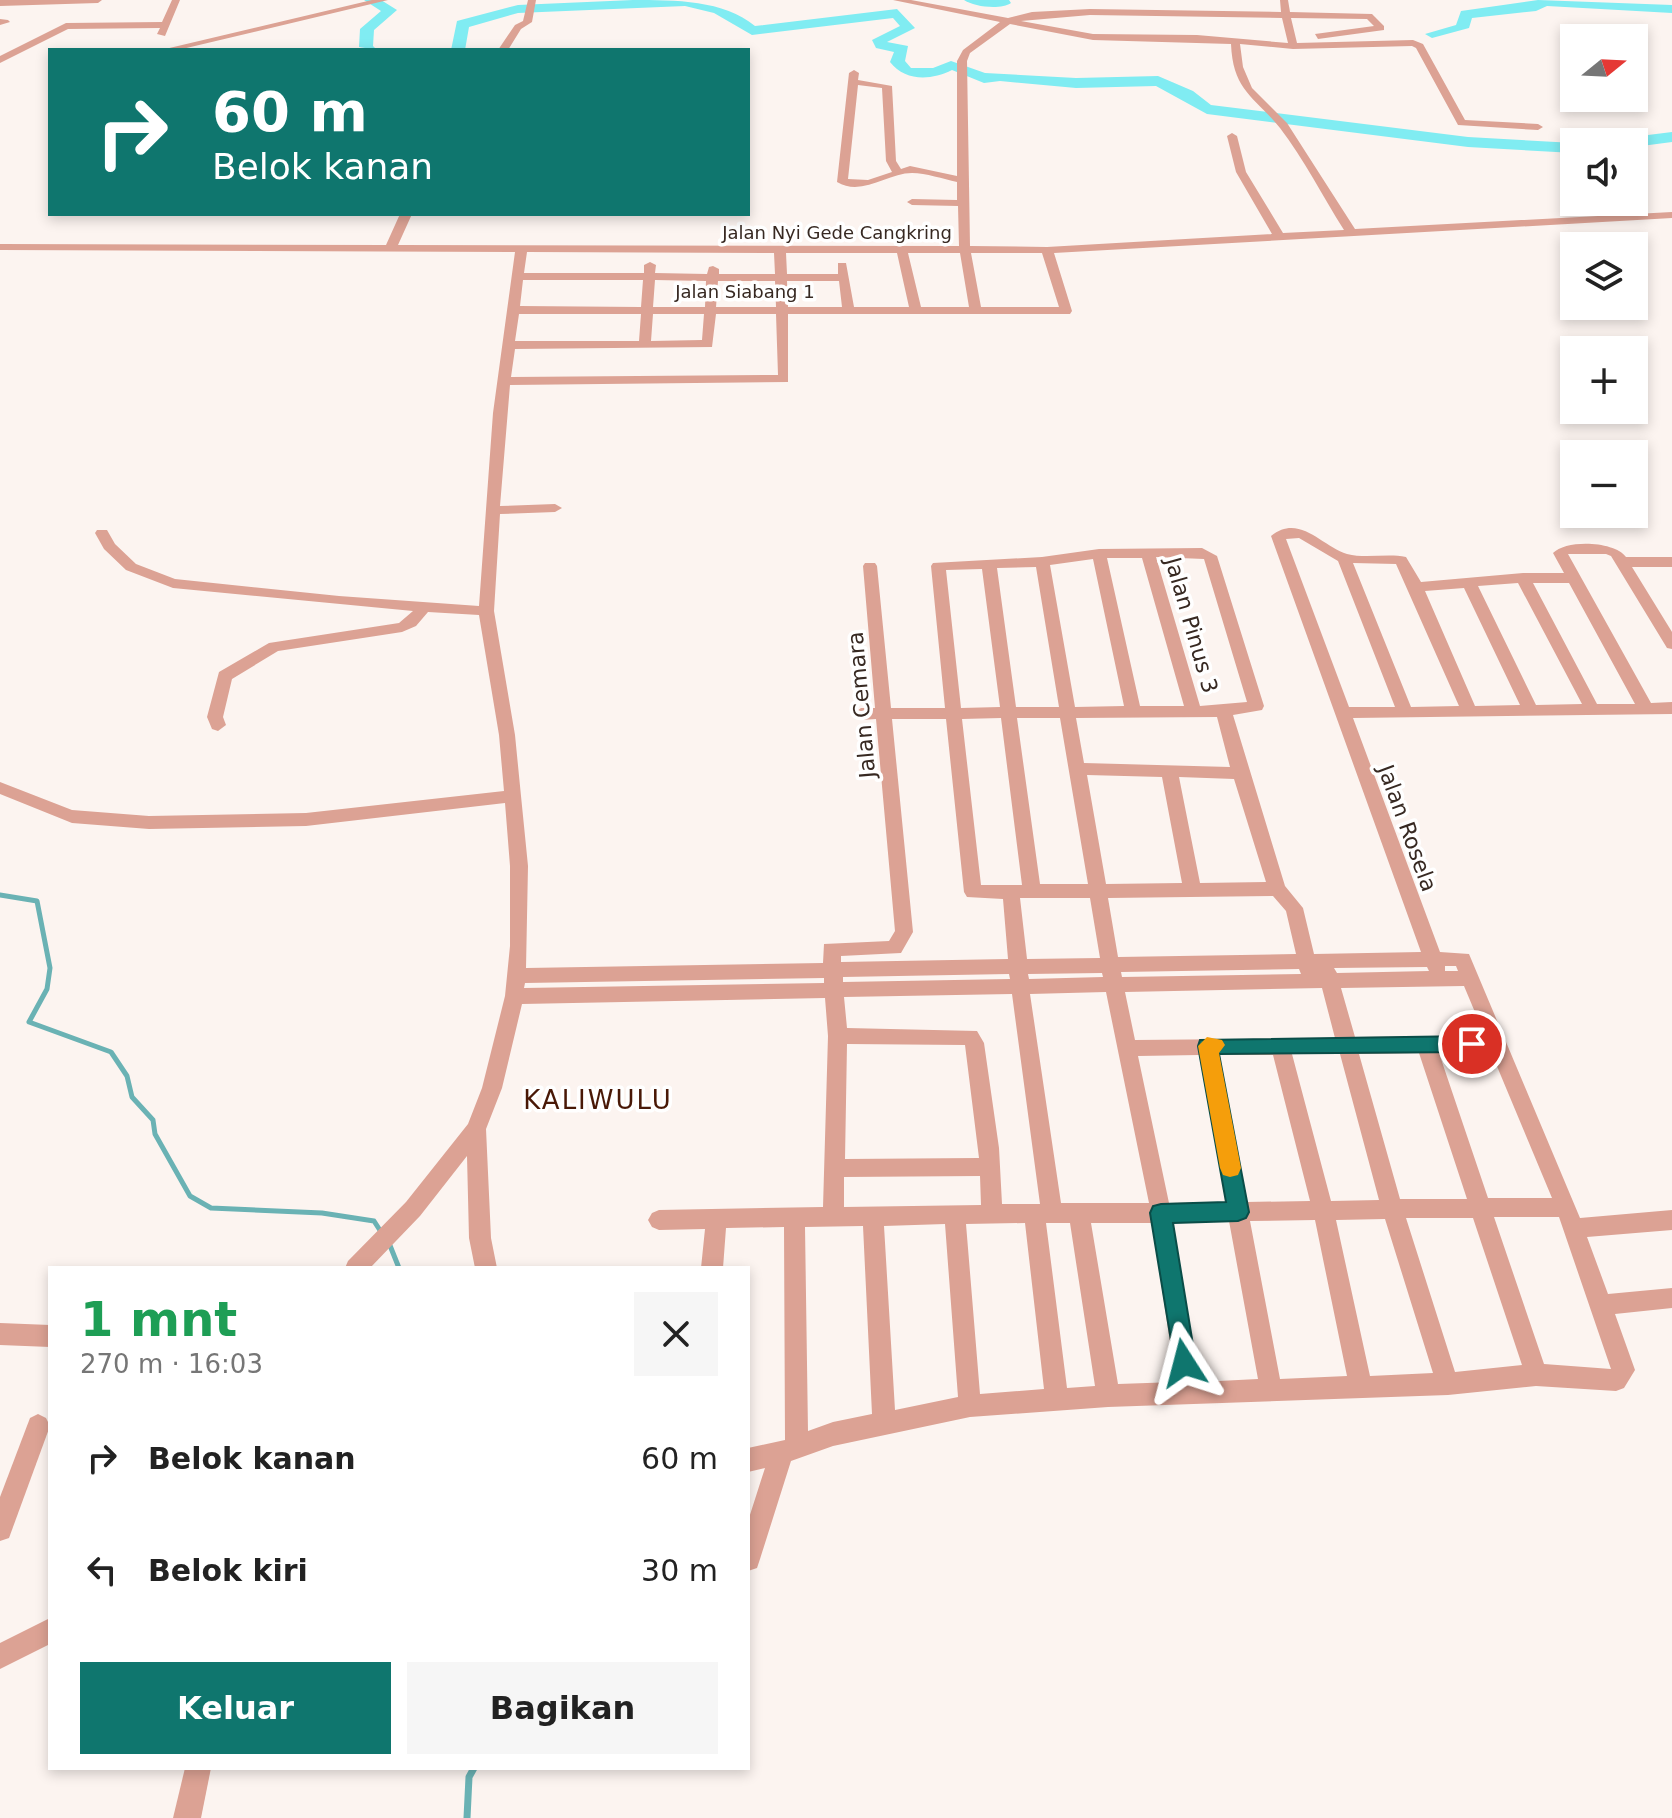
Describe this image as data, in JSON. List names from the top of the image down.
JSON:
{
  "streets": {
    "street": [
      "Jalan Nyi Gede Cangkring",
      "Jalan Siabang 1",
      "Jalan Pinus 3",
      "Jalan Cemara",
      "Jalan Rosela"
    ]
  },
  "crossings": [
    ["Jalan Nyi Gede Cangkring", "Jalan Siabang 1"]
  ],
  "districts": ["KALIWULU"],
  "north": "right",
  "page": {
    "map_buttons": ["+", "−"],
    "turn": ["60 m", "Belok kanan"],
    "heading": ["1 mnt", "270 m · 16:03"],
    "list": [
      {
        "name": "Belok kanan",
        "value": "60 m"
      },
      {
        "name": "Belok kiri",
        "value": "30 m"
      }
    ],
    "buttons": ["Keluar", "Bagikan"]
  }
}
